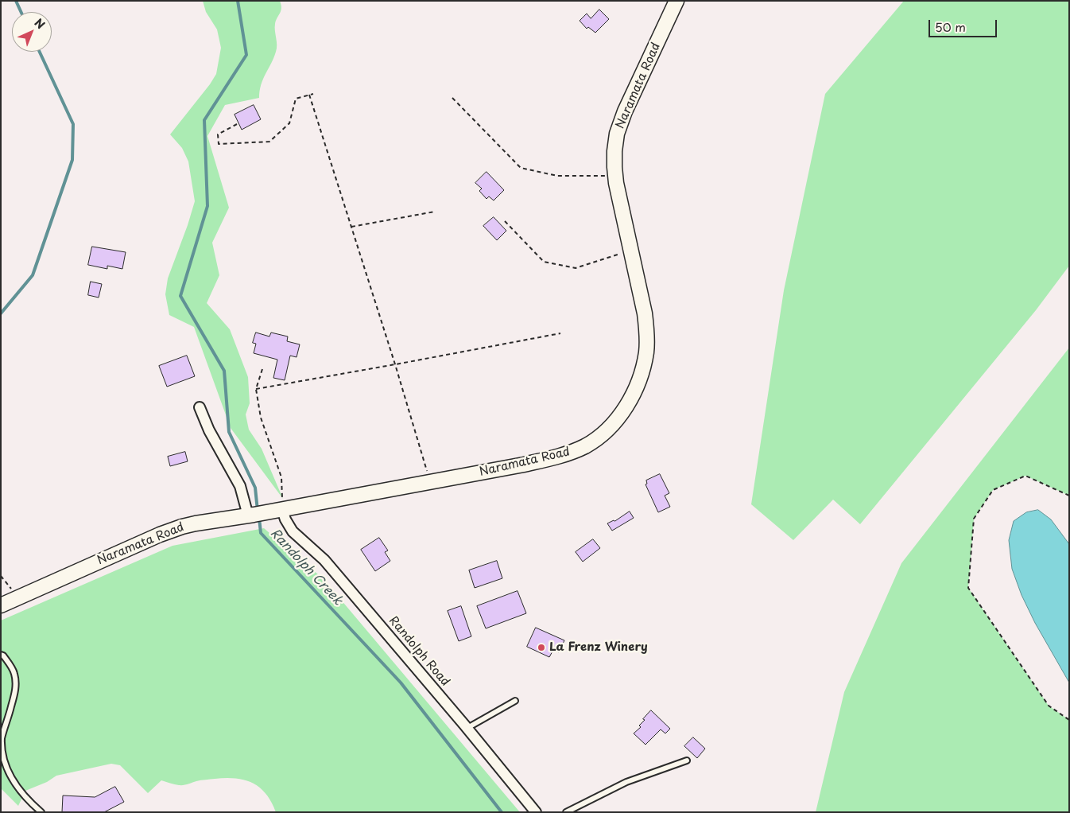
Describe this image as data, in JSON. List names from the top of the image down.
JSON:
{
  "streets": {
    "main road": ["Naramata Road"],
    "street": ["Randolph Road"]
  },
  "crossings": [
    ["Naramata Road", "Randolph Road"]
  ],
  "water": ["Randolph Creek"],
  "places": ["La Frenz Winery"],
  "scale_bar": "50 m",
  "north": "top right"
}
